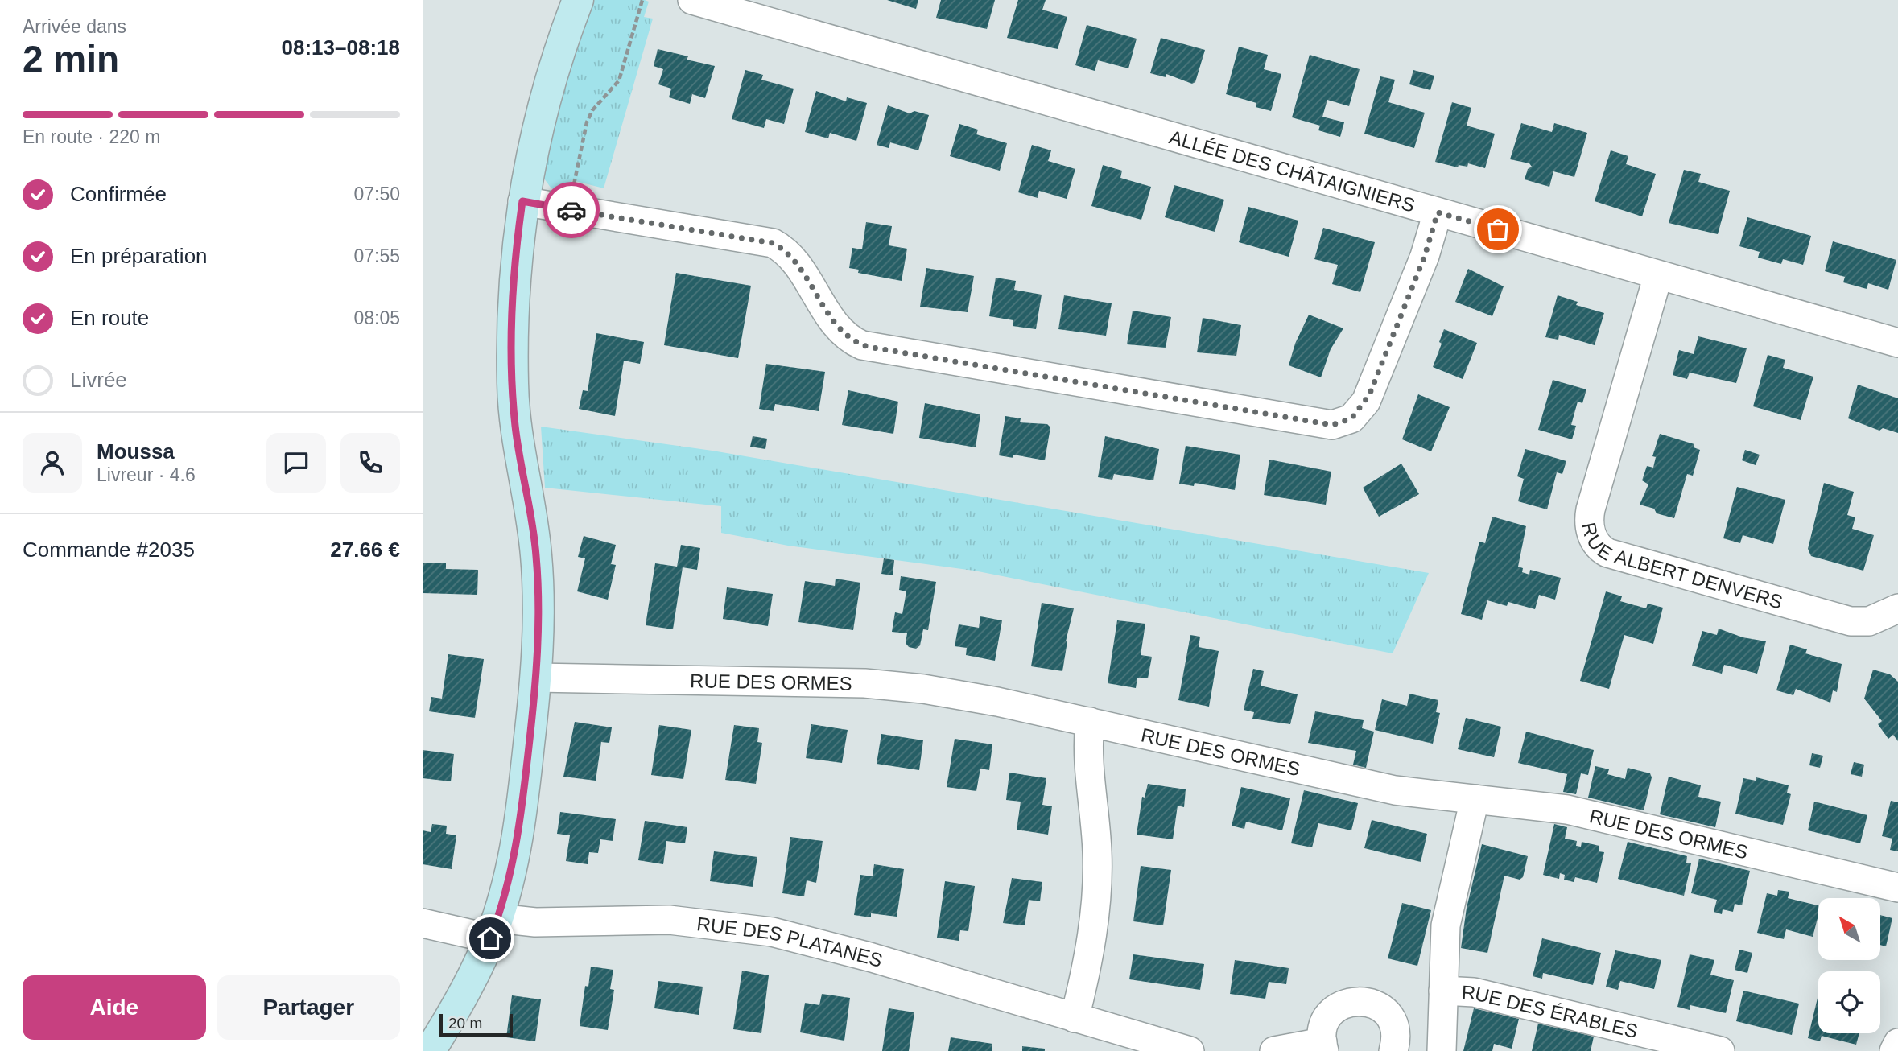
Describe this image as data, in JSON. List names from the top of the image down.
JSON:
{
  "streets": {
    "street": [
      "ALLÉE DES CHÂTAIGNIERS",
      "RUE ALBERT DENVERS",
      "RUE DES ORMES",
      "RUE DES PLATANES",
      "RUE DES ÉRABLES"
    ]
  },
  "scale_bar": "20 m",
  "north": "top left",
  "page": {
    "heading": ["2 min", "Arrivée dans", "08:13–08:18"],
    "panel": [
      "Moussa",
      "Livreur · 4.6",
      "Commande #2035",
      "27.66 €"
    ],
    "bar": "En route · 220 m",
    "list": [
      ["Confirmée", "07:50"],
      ["En préparation", "07:55"],
      ["En route", "08:05"],
      "Livrée"
    ],
    "buttons": ["Aide", "Partager"],
    "scale": "20 m"
  }
}
